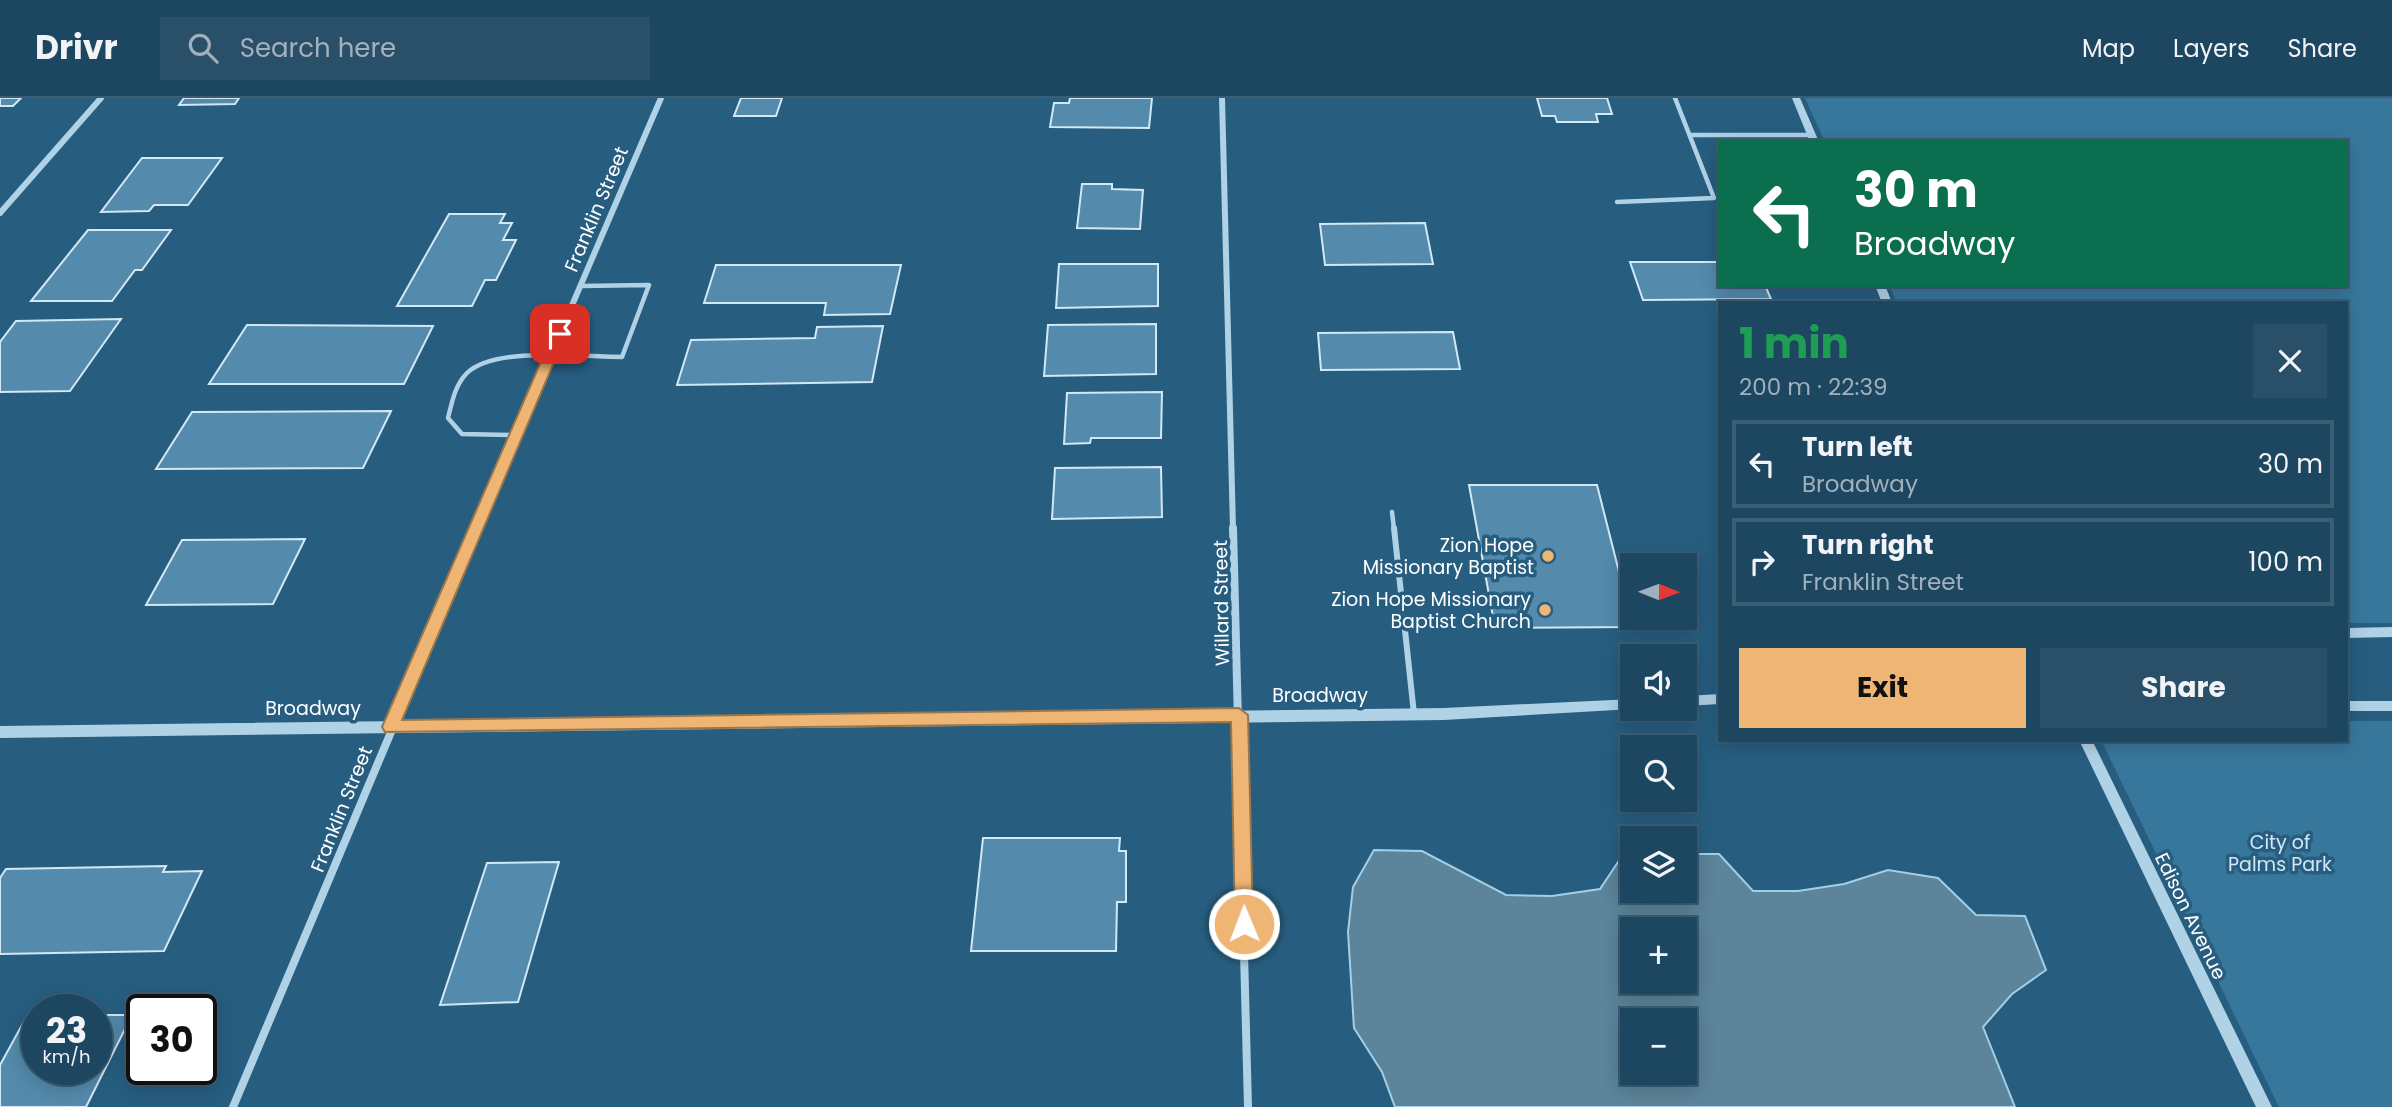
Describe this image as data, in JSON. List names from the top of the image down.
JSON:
{
  "streets": {
    "street": [
      "Franklin Street",
      "Willard Street",
      "Broadway",
      "Edison Avenue"
    ]
  },
  "crossings": [
    ["Franklin Street", "Broadway"],
    ["Willard Street", "Broadway"]
  ],
  "parks": ["City of Palms Park"],
  "places": ["Zion Hope Missionary Baptist", "Zion Hope Missionary Baptist Church"],
  "north": "right",
  "page": {
    "header": "Drivr",
    "search": "Search here",
    "nav": ["Map", "Layers", "Share"],
    "turn": ["30 m", "Broadway"],
    "heading": ["1 min", "200 m · 22:39"],
    "list": [
      {
        "name": "Turn left",
        "note": "Broadway",
        "value": "30 m"
      },
      {
        "name": "Turn right",
        "note": "Franklin Street",
        "value": "100 m"
      }
    ],
    "map_buttons": ["+", "−"],
    "buttons": ["Exit", "Share"],
    "speed": "23 km/h",
    "limit": "30"
  }
}
